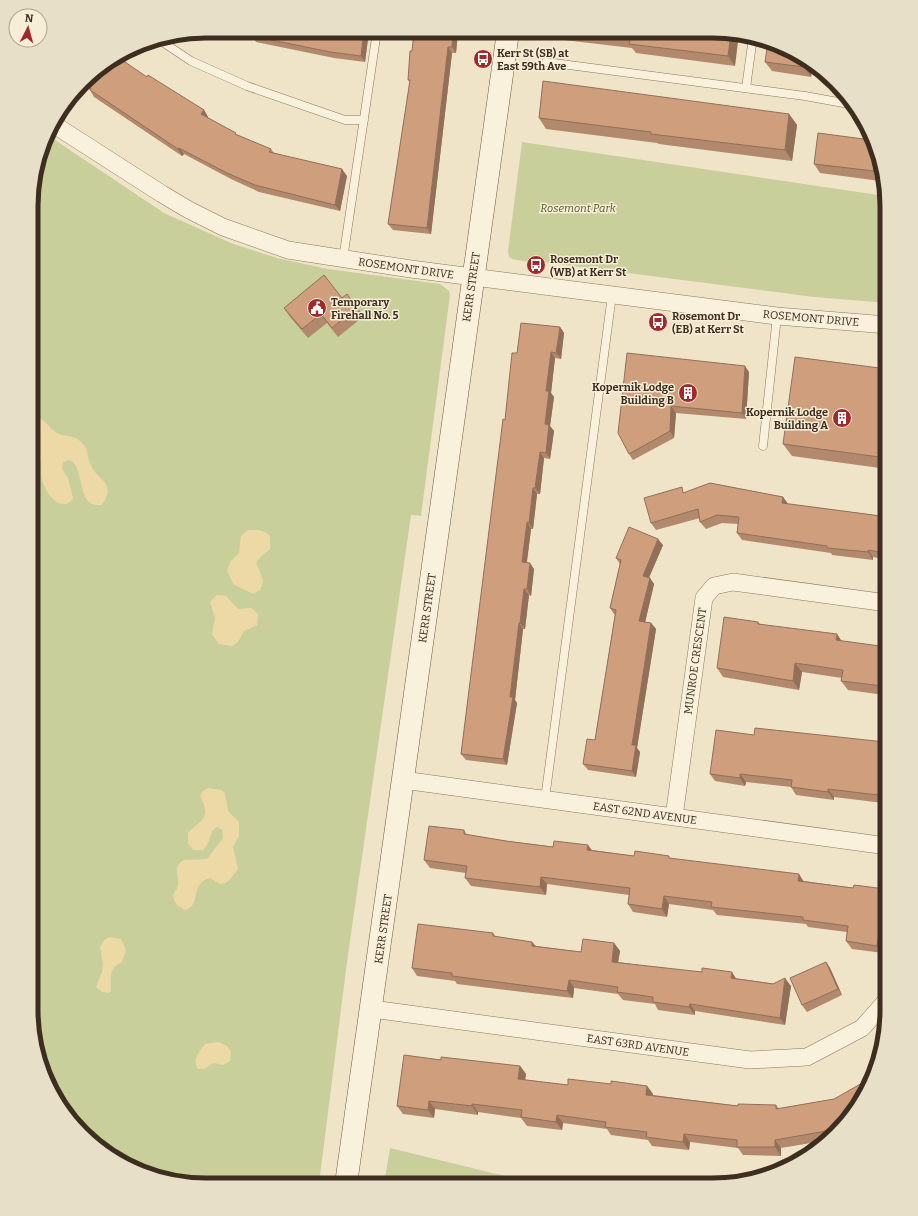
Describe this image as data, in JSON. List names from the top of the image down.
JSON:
{
  "streets": {
    "street": [
      "ROSEMONT DRIVE",
      "KERR STREET",
      "MUNROE CRESCENT",
      "EAST 62ND AVENUE",
      "EAST 63RD AVENUE"
    ]
  },
  "crossings": [
    ["ROSEMONT DRIVE", "KERR STREET"],
    ["KERR STREET", "EAST 62ND AVENUE"],
    ["KERR STREET", "EAST 63RD AVENUE"],
    ["MUNROE CRESCENT", "EAST 62ND AVENUE"]
  ],
  "parks": ["Rosemont Park"],
  "places": {
    "bus stop": ["Kerr St (SB) at East 59th Ave", "Rosemont Dr (WB) at Kerr St", "Rosemont Dr (EB) at Kerr St"],
    "public building": ["Temporary Firehall No. 5"],
    "building": ["Kopernik Lodge Building B", "Kopernik Lodge Building A"]
  },
  "north": "top"
}
